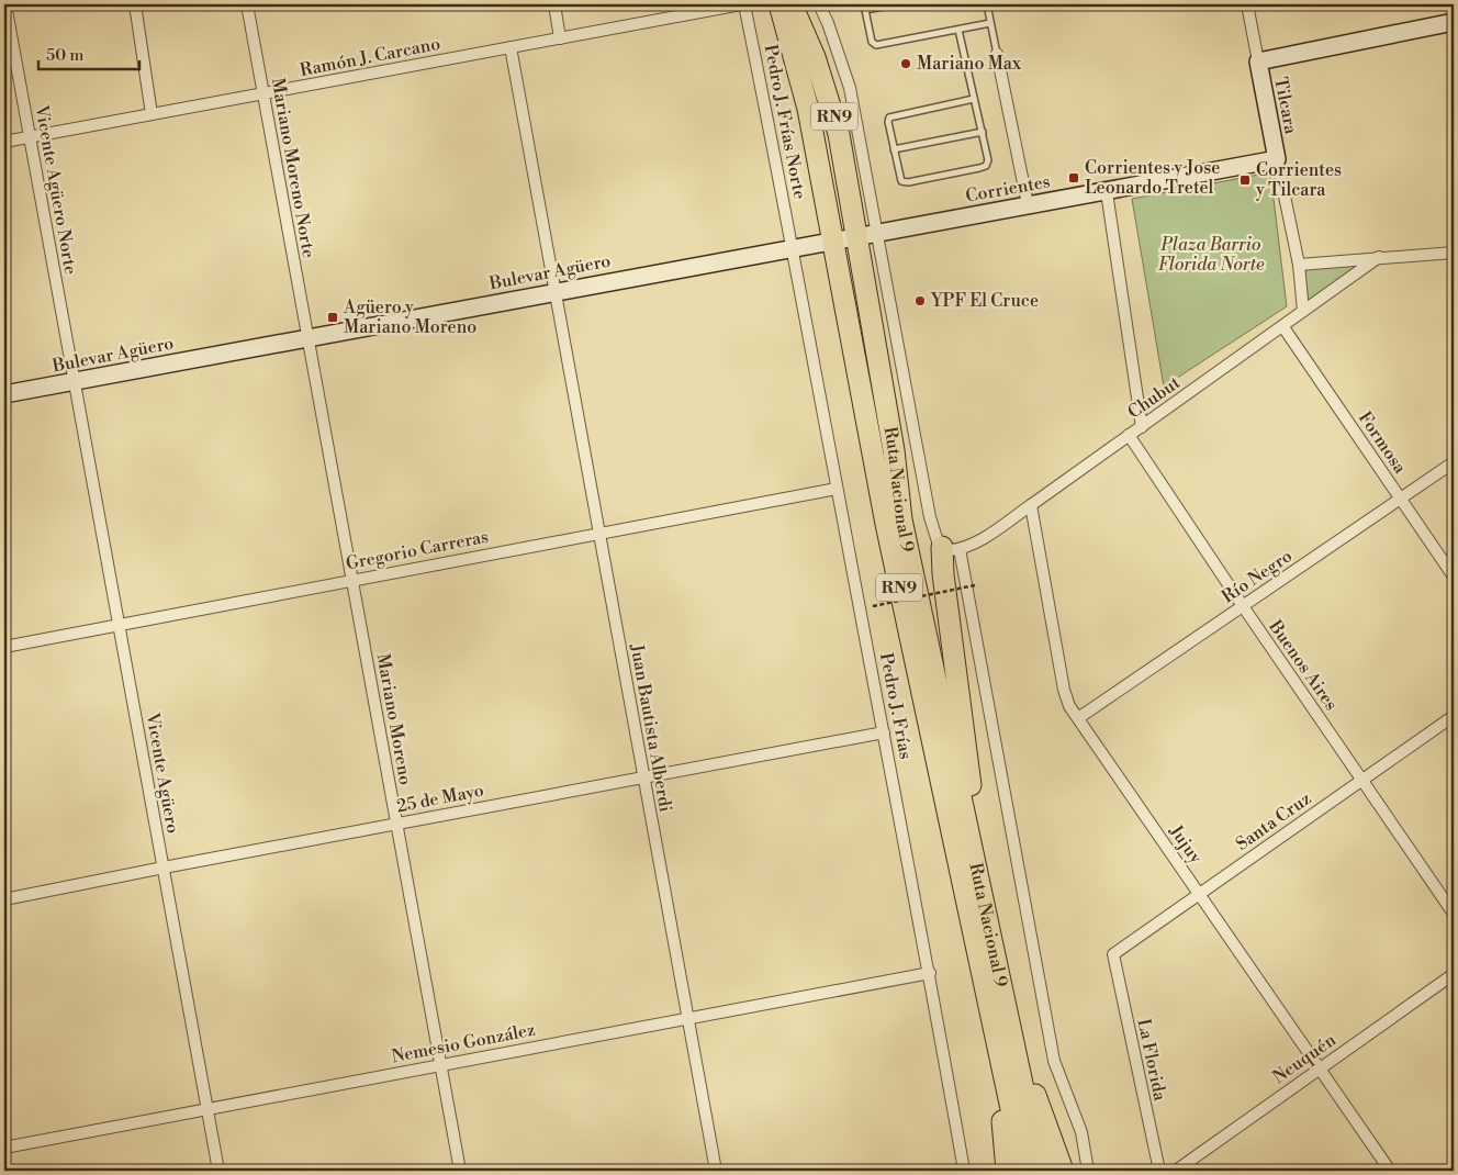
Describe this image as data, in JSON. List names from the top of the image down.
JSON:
{
  "streets": {
    "highway": ["RN9", "Ruta Nacional 9"],
    "main road": ["Tilcara", "Corrientes", "Bulevar Agüero"],
    "street": [
      "Ramón J. Carcano",
      "Pedro J. Frías Norte",
      "Mariano Moreno Norte",
      "Vicente Agüero Norte",
      "Chubut",
      "Formosa",
      "Gregorio Carreras",
      "Río Negro",
      "Buenos Aires",
      "Pedro J. Frías",
      "Mariano Moreno",
      "Juan Bautista Alberdi",
      "Vicente Agüero",
      "25 de Mayo",
      "Santa Cruz",
      "Jujuy",
      "Nemesio González",
      "Neuquén",
      "La Florida"
    ]
  },
  "crossings": [
    ["Ramón J. Carcano", "Pedro J. Frías Norte"],
    ["Ramón J. Carcano", "Mariano Moreno Norte"],
    ["Ramón J. Carcano", "Vicente Agüero Norte"],
    ["Ramón J. Carcano", "Juan Bautista Alberdi"],
    ["Tilcara", "Corrientes"],
    ["Tilcara", "Chubut"],
    ["Pedro J. Frías Norte", "Bulevar Agüero"],
    ["Pedro J. Frías Norte", "Pedro J. Frías"],
    ["Mariano Moreno Norte", "Bulevar Agüero"],
    ["Mariano Moreno Norte", "Mariano Moreno"],
    ["Corrientes", "Bulevar Agüero"],
    ["Corrientes", "Ruta Nacional 9"],
    ["Vicente Agüero Norte", "Bulevar Agüero"],
    ["Vicente Agüero Norte", "Vicente Agüero"],
    ["Bulevar Agüero", "Ruta Nacional 9"],
    ["Bulevar Agüero", "Pedro J. Frías"],
    ["Bulevar Agüero", "Mariano Moreno"],
    ["Bulevar Agüero", "Juan Bautista Alberdi"],
    ["Bulevar Agüero", "Vicente Agüero"],
    ["Chubut", "Formosa"],
    ["Chubut", "Buenos Aires"],
    ["Chubut", "Jujuy"],
    ["Formosa", "Río Negro"],
    ["Gregorio Carreras", "Pedro J. Frías"],
    ["Gregorio Carreras", "Mariano Moreno"],
    ["Gregorio Carreras", "Juan Bautista Alberdi"],
    ["Gregorio Carreras", "Vicente Agüero"],
    ["Río Negro", "Buenos Aires"],
    ["Río Negro", "Jujuy"],
    ["Buenos Aires", "Santa Cruz"],
    ["Pedro J. Frías", "25 de Mayo"],
    ["Pedro J. Frías", "Nemesio González"],
    ["Mariano Moreno", "25 de Mayo"],
    ["Mariano Moreno", "Nemesio González"],
    ["Juan Bautista Alberdi", "25 de Mayo"],
    ["Juan Bautista Alberdi", "Nemesio González"],
    ["Vicente Agüero", "25 de Mayo"],
    ["Vicente Agüero", "Nemesio González"],
    ["Santa Cruz", "Jujuy"],
    ["Santa Cruz", "La Florida"],
    ["Jujuy", "Neuquén"]
  ],
  "parks": ["Plaza Barrio Florida Norte"],
  "places": {
    "other": ["Mariano Max", "YPF El Cruce"],
    "transit": ["Corrientes y Jose Leonardo Tretel", "Corrientes y Tilcara", "Agüero y Mariano Moreno"]
  },
  "scale_bar": "50 m"
}
